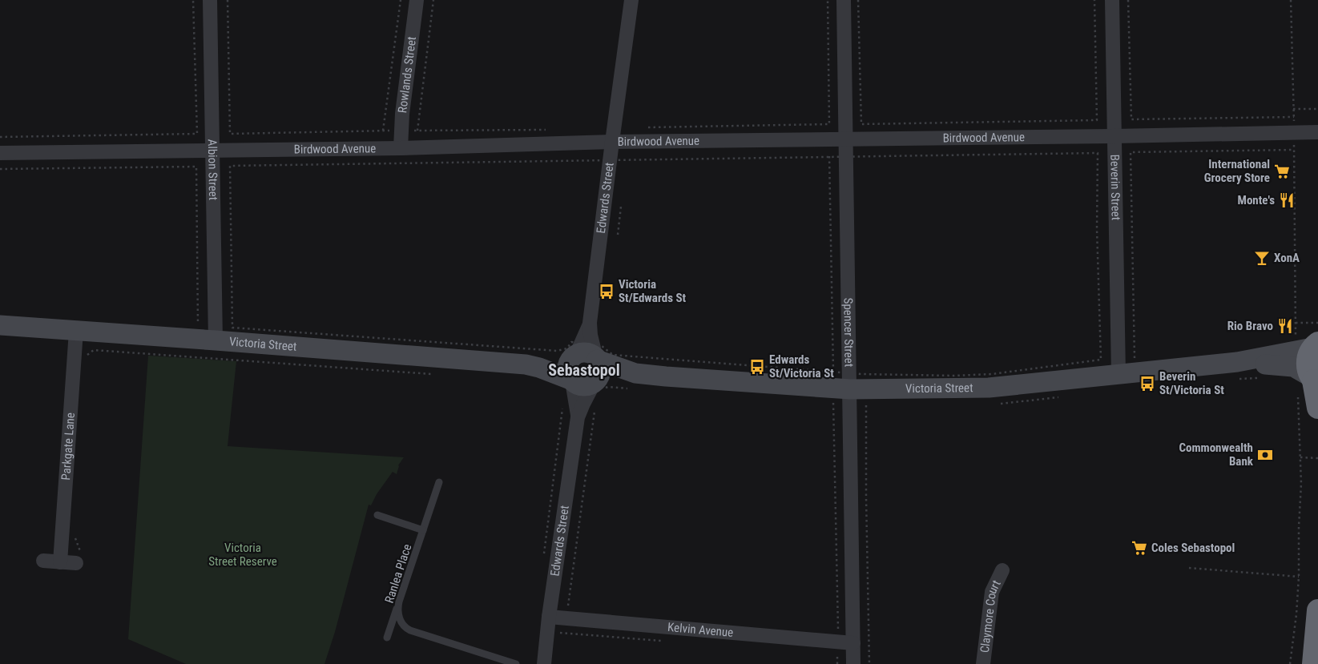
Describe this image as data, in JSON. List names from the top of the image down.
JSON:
{
  "streets": {
    "street": [
      "Rowlands Street",
      "Birdwood Avenue",
      "Albion Street",
      "Beverin Street",
      "Edwards Street",
      "Spencer Street",
      "Victoria Street",
      "Parkgate Lane",
      "Claymore Court",
      "Kelvin Avenue"
    ],
    "lane": ["Ranlea Place"]
  },
  "crossings": [
    ["Rowlands Street", "Birdwood Avenue"],
    ["Birdwood Avenue", "Albion Street"],
    ["Birdwood Avenue", "Beverin Street"],
    ["Birdwood Avenue", "Edwards Street"],
    ["Birdwood Avenue", "Spencer Street"],
    ["Albion Street", "Victoria Street"],
    ["Beverin Street", "Victoria Street"],
    ["Edwards Street", "Victoria Street"],
    ["Edwards Street", "Kelvin Avenue"],
    ["Spencer Street", "Victoria Street"],
    ["Spencer Street", "Kelvin Avenue"],
    ["Victoria Street", "Parkgate Lane"]
  ],
  "districts": ["Sebastopol"],
  "parks": ["Victoria Street Reserve"],
  "places": {
    "supermarket": ["International Grocery Store", "Coles Sebastopol"],
    "restaurant": ["Monte's", "Rio Bravo"],
    "bar": ["XonA"],
    "bus stop": ["Victoria St/Edwards St", "Edwards St/Victoria St", "Beverin St/Victoria St"],
    "bank": ["Commonwealth Bank"]
  }
}
